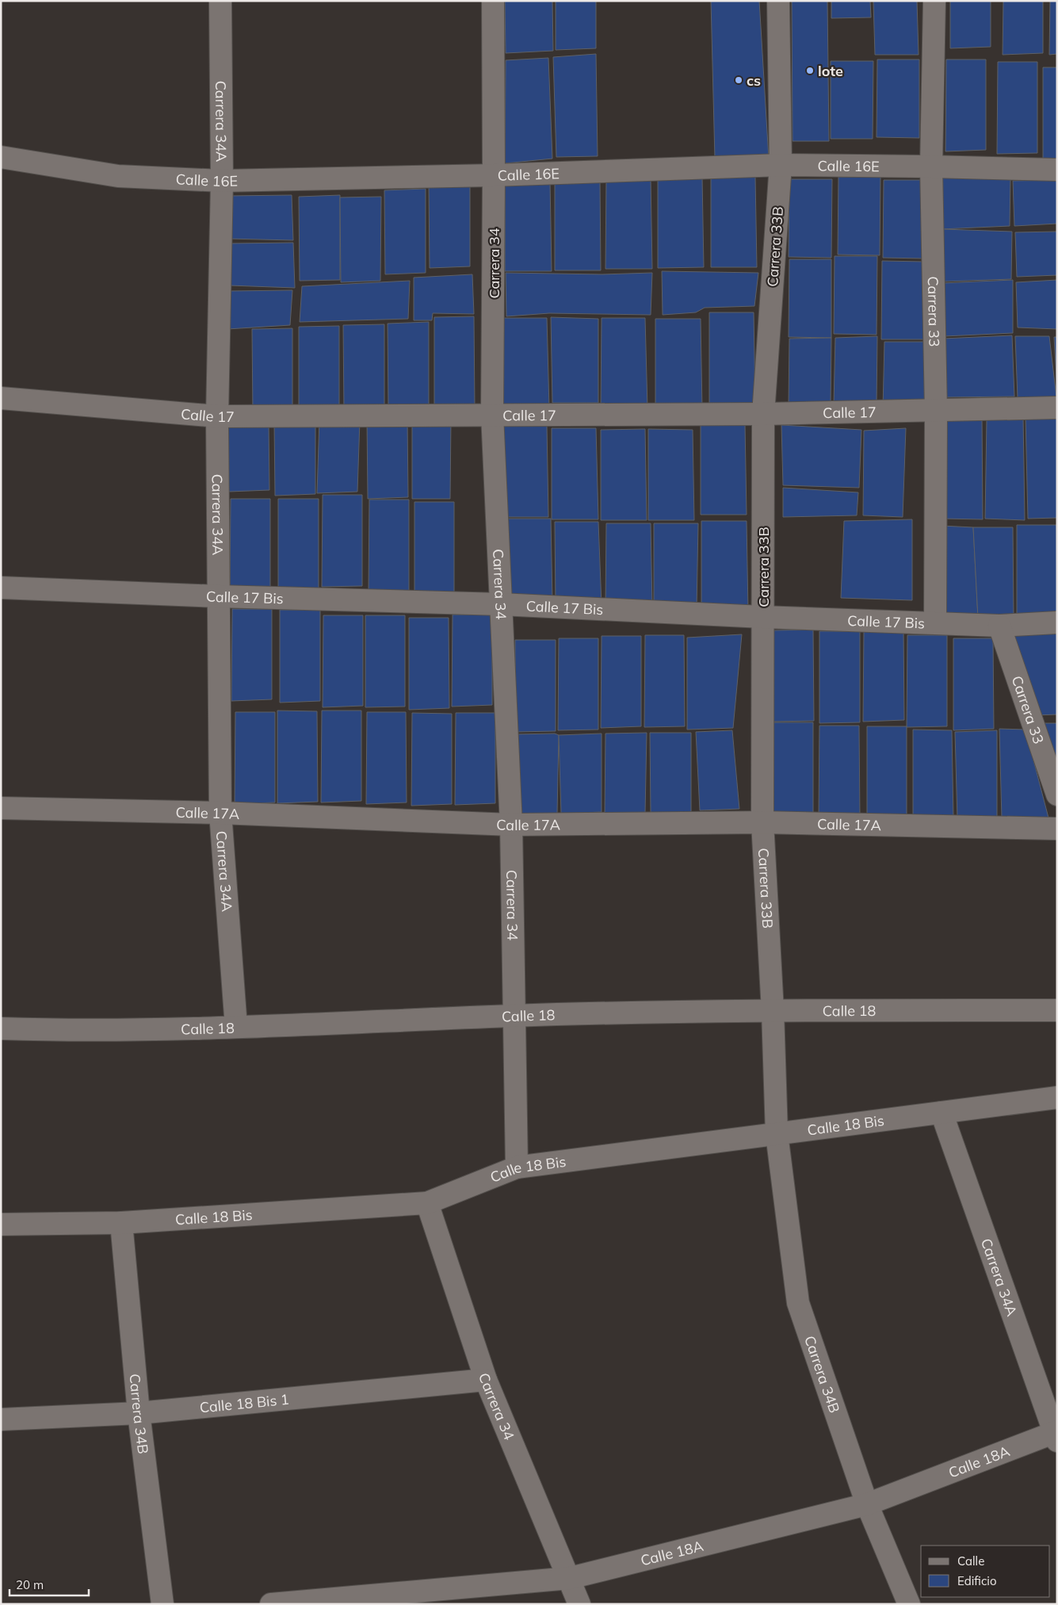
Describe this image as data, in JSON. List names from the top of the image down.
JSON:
{
  "streets": {
    "street": [
      "Carrera 34A",
      "Calle 16E",
      "Carrera 33B",
      "Carrera 34",
      "Carrera 33",
      "Calle 17",
      "Calle 17 Bis",
      "Calle 17A",
      "Calle 18",
      "Calle 18 Bis",
      "Carrera 34B",
      "Calle 18 Bis 1",
      "Calle 18A"
    ]
  },
  "crossings": [
    ["Carrera 34A", "Calle 16E"],
    ["Carrera 34A", "Calle 17"],
    ["Carrera 34A", "Calle 17 Bis"],
    ["Carrera 34A", "Calle 17A"],
    ["Carrera 34A", "Calle 18"],
    ["Carrera 34A", "Calle 18 Bis"],
    ["Carrera 34A", "Calle 18A"],
    ["Calle 16E", "Carrera 33B"],
    ["Calle 16E", "Carrera 34"],
    ["Calle 16E", "Carrera 33"],
    ["Carrera 33B", "Calle 17"],
    ["Carrera 33B", "Calle 17 Bis"],
    ["Carrera 33B", "Calle 17A"],
    ["Carrera 33B", "Calle 18"],
    ["Carrera 33B", "Calle 18 Bis"],
    ["Carrera 33B", "Carrera 34B"],
    ["Carrera 34", "Calle 17"],
    ["Carrera 34", "Calle 17 Bis"],
    ["Carrera 34", "Calle 17A"],
    ["Carrera 34", "Calle 18"],
    ["Carrera 34", "Calle 18 Bis"],
    ["Carrera 34", "Calle 18 Bis 1"],
    ["Carrera 34", "Calle 18A"],
    ["Carrera 33", "Calle 17"],
    ["Carrera 33", "Calle 17 Bis"],
    ["Calle 18 Bis", "Carrera 34B"],
    ["Carrera 34B", "Calle 18 Bis 1"],
    ["Carrera 34B", "Calle 18A"]
  ],
  "places": ["lote", "cs"],
  "legend": ["Calle", "Edificio"],
  "scale_bar": "20 m"
}
